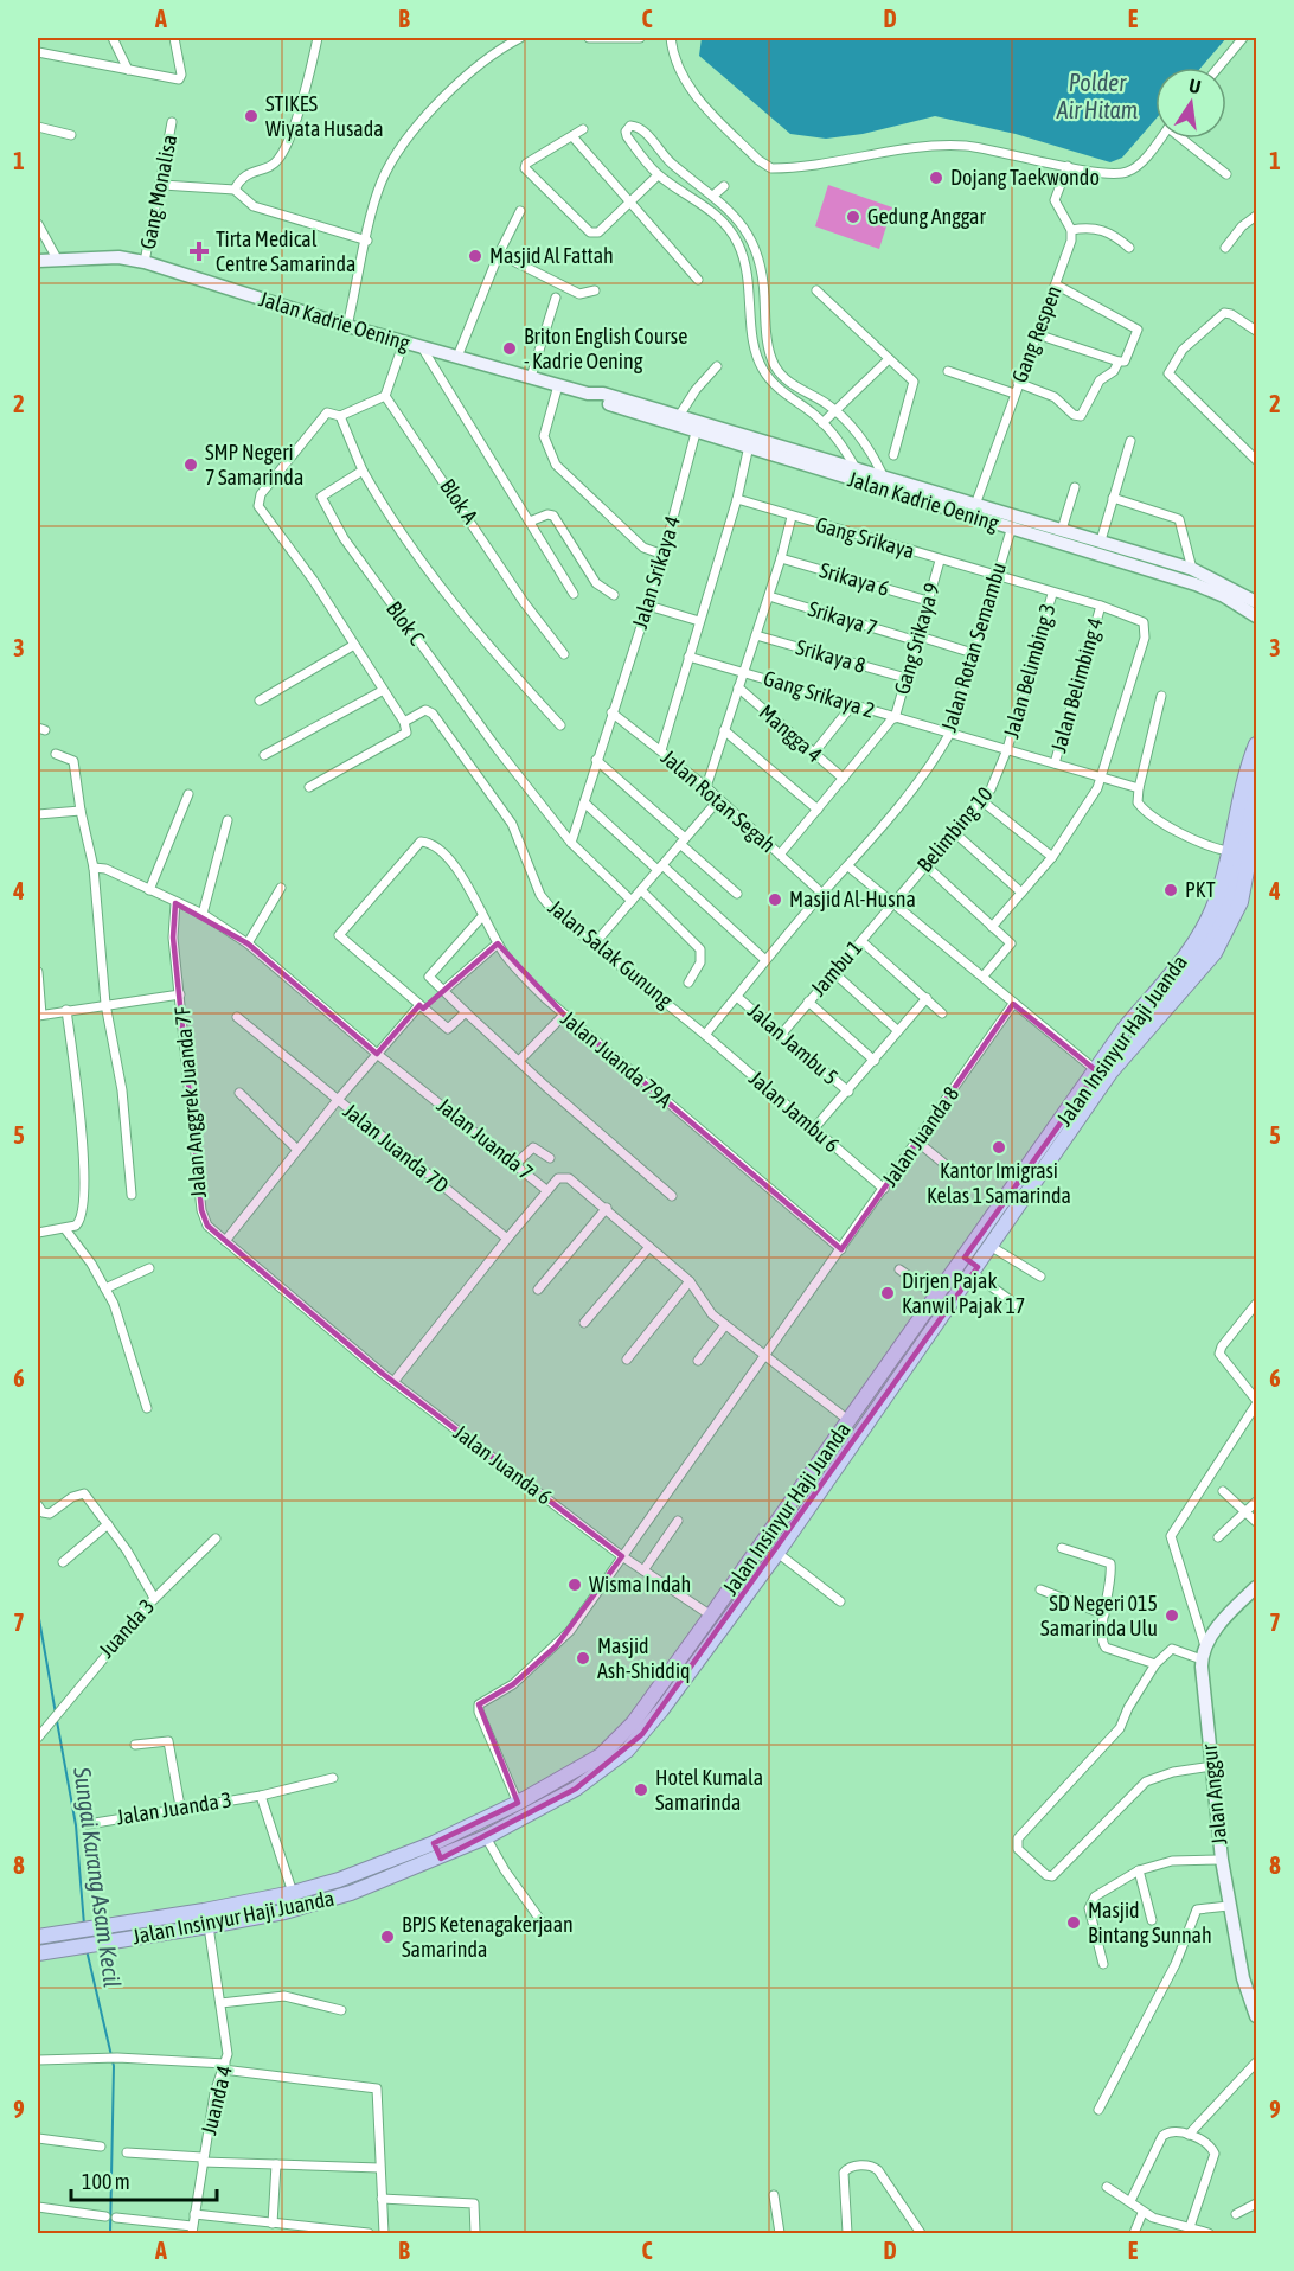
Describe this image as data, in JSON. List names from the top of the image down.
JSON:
{
  "streets": {
    "highway": ["Jalan Insinyur Haji Juanda"],
    "main road": ["Jalan Kadrie Oening", "Jalan Anggur"],
    "street": [
      "Gang Monalisa",
      "Gang Respen",
      "Blok A",
      "Gang Srikaya",
      "Jalan Srikaya 4",
      "Srikaya 6",
      "Srikaya 7",
      "Blok C",
      "Gang Srikaya 9",
      "Jalan Rotan Semambu",
      "Srikaya 8",
      "Jalan Belimbing 3",
      "Jalan Belimbing 4",
      "Gang Srikaya 2",
      "Mangga 4",
      "Jalan Rotan Segah",
      "Belimbing 10",
      "Jalan Salak Gunung",
      "Jambu 1",
      "Jalan Jambu 5",
      "Jalan Juanda 79A",
      "Jalan Anggrek Juanda 7F",
      "Jalan Jambu 6",
      "Jalan Juanda 8",
      "Jalan Juanda 7",
      "Jalan Juanda 7D",
      "Jalan Juanda 6",
      "Juanda 3",
      "Jalan Juanda 3",
      "Juanda 4"
    ]
  },
  "crossings": [
    ["Gang Monalisa", "Jalan Kadrie Oening"],
    ["Jalan Kadrie Oening", "Gang Respen"],
    ["Jalan Kadrie Oening", "Jalan Srikaya 4"],
    ["Jalan Kadrie Oening", "Jalan Rotan Semambu"],
    ["Gang Srikaya", "Gang Srikaya 9"],
    ["Gang Srikaya", "Jalan Rotan Semambu"],
    ["Gang Srikaya", "Jalan Belimbing 3"],
    ["Gang Srikaya", "Jalan Belimbing 4"],
    ["Gang Srikaya", "Gang Srikaya 2"],
    ["Jalan Srikaya 4", "Blok C"],
    ["Jalan Srikaya 4", "Jalan Rotan Segah"],
    ["Srikaya 6", "Gang Srikaya 9"],
    ["Srikaya 7", "Gang Srikaya 9"],
    ["Srikaya 7", "Jalan Rotan Semambu"],
    ["Gang Srikaya 9", "Srikaya 8"],
    ["Gang Srikaya 9", "Gang Srikaya 2"],
    ["Jalan Rotan Semambu", "Gang Srikaya 2"],
    ["Jalan Rotan Semambu", "Jalan Rotan Segah"],
    ["Jalan Rotan Semambu", "Jalan Salak Gunung"],
    ["Jalan Rotan Semambu", "Jalan Jambu 5"],
    ["Jalan Rotan Semambu", "Jalan Jambu 6"],
    ["Jalan Belimbing 3", "Gang Srikaya 2"],
    ["Jalan Belimbing 3", "Belimbing 10"],
    ["Jalan Belimbing 4", "Gang Srikaya 2"],
    ["Gang Srikaya 2", "Belimbing 10"],
    ["Belimbing 10", "Jambu 1"],
    ["Jalan Salak Gunung", "Jalan Jambu 6"],
    ["Jambu 1", "Jalan Jambu 5"],
    ["Jalan Insinyur Haji Juanda", "Jalan Juanda 7"],
    ["Jalan Insinyur Haji Juanda", "Jalan Juanda 6"],
    ["Jalan Insinyur Haji Juanda", "Jalan Juanda 3"],
    ["Jalan Insinyur Haji Juanda", "Juanda 4"],
    ["Jalan Juanda 79A", "Jalan Juanda 8"],
    ["Jalan Anggrek Juanda 7F", "Jalan Juanda 7"],
    ["Jalan Anggrek Juanda 7F", "Jalan Juanda 6"],
    ["Jalan Jambu 6", "Jalan Juanda 8"],
    ["Jalan Juanda 8", "Jalan Juanda 7"]
  ],
  "water": ["Polder Air Hitam", "Sungai Karang Asam Kecil"],
  "places": {
    "other": [
      "STIKES Wiyata Husada",
      "Dojang Taekwondo",
      "Gedung Anggar",
      "Masjid Al Fattah",
      "Briton English Course - Kadrie Oening",
      "SMP Negeri 7 Samarinda",
      "PKT",
      "Masjid Al-Husna",
      "Kantor Imigrasi Kelas 1 Samarinda",
      "Dirjen Pajak Kanwil Pajak 17",
      "Wisma Indah",
      "SD Negeri 015 Samarinda Ulu",
      "Masjid Ash-Shiddiq",
      "Hotel Kumala Samarinda",
      "Masjid Bintang Sunnah",
      "BPJS Ketenagakerjaan Samarinda"
    ],
    "health": ["Tirta Medical Centre Samarinda"]
  },
  "scale_bar": "100 m",
  "north": "top",
  "grid": {
    "columns": [
      "A",
      "B",
      "C",
      "D",
      "E"
    ],
    "rows": [
      "1",
      "2",
      "3",
      "4",
      "5",
      "6",
      "7",
      "8",
      "9"
    ]
  }
}
